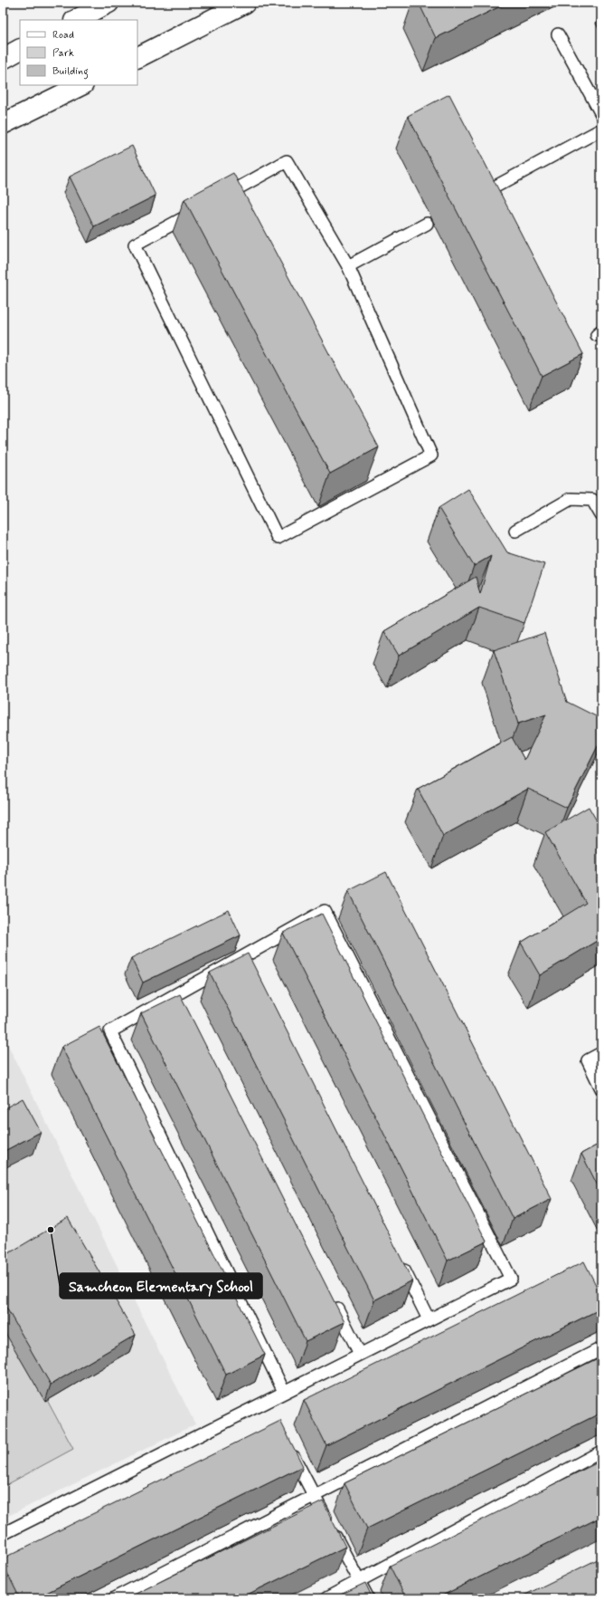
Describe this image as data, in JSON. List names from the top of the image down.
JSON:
{
  "places": ["Samcheon Elementary School"],
  "legend": ["Road", "Park", "Building"]
}
